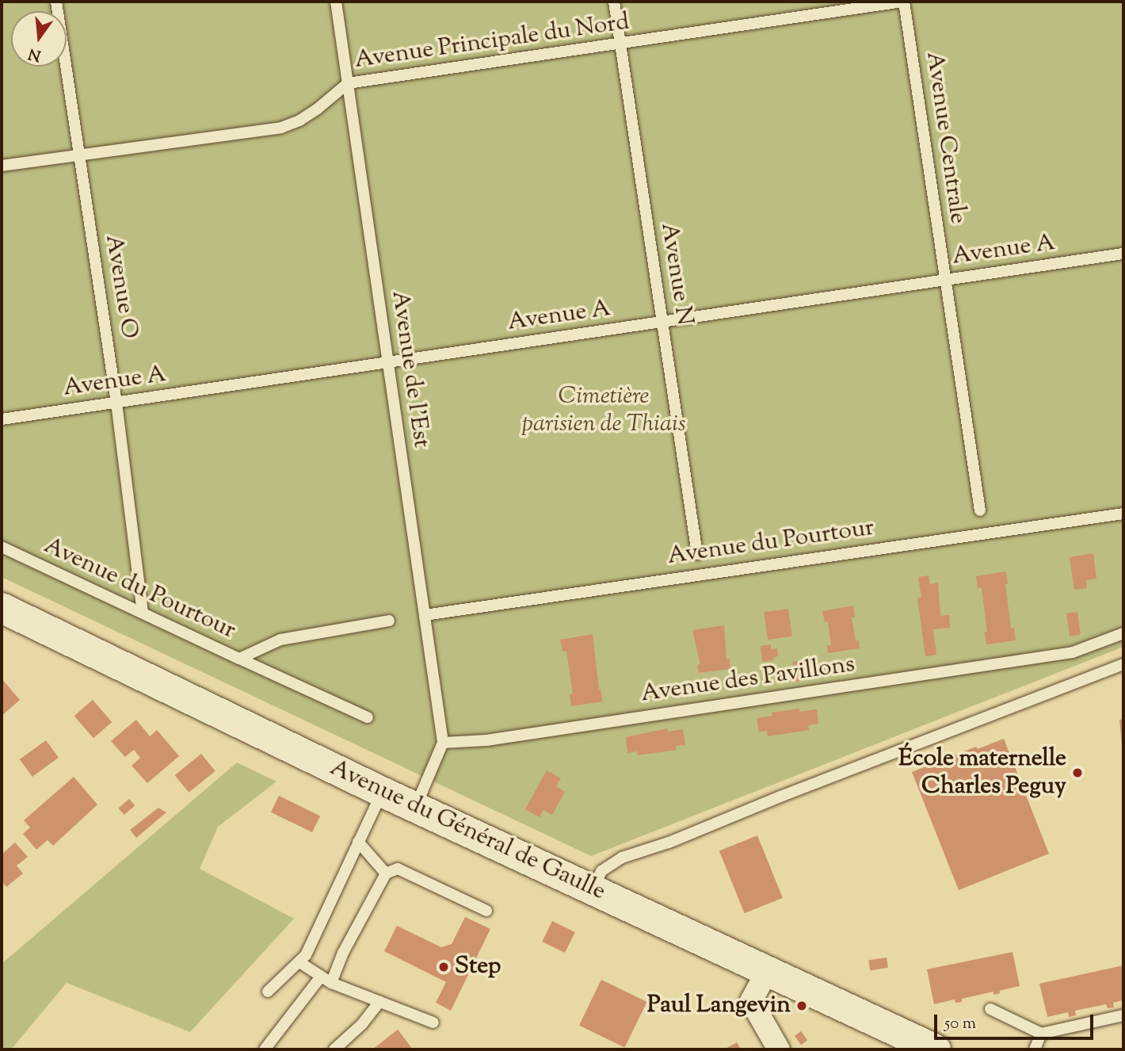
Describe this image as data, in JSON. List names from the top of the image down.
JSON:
{
  "streets": {
    "main road": ["Avenue du Général de Gaulle"],
    "lane": [
      "Avenue Principale du Nord",
      "Avenue Centrale",
      "Avenue A",
      "Avenue N",
      "Avenue O",
      "Avenue de l'Est",
      "Avenue du Pourtour",
      "Avenue des Pavillons"
    ]
  },
  "crossings": [
    ["Avenue Principale du Nord", "Avenue Centrale"],
    ["Avenue Principale du Nord", "Avenue N"],
    ["Avenue Principale du Nord", "Avenue O"],
    ["Avenue Principale du Nord", "Avenue de l'Est"],
    ["Avenue Centrale", "Avenue A"],
    ["Avenue A", "Avenue N"],
    ["Avenue A", "Avenue O"],
    ["Avenue A", "Avenue de l'Est"],
    ["Avenue O", "Avenue du Pourtour"],
    ["Avenue de l'Est", "Avenue du Pourtour"],
    ["Avenue de l'Est", "Avenue des Pavillons"]
  ],
  "parks": ["Cimetière parisien de Thiais"],
  "places": ["École maternelle Charles Peguy", "Step", "Paul Langevin"],
  "scale_bar": "50 m",
  "north": "bottom"
}
